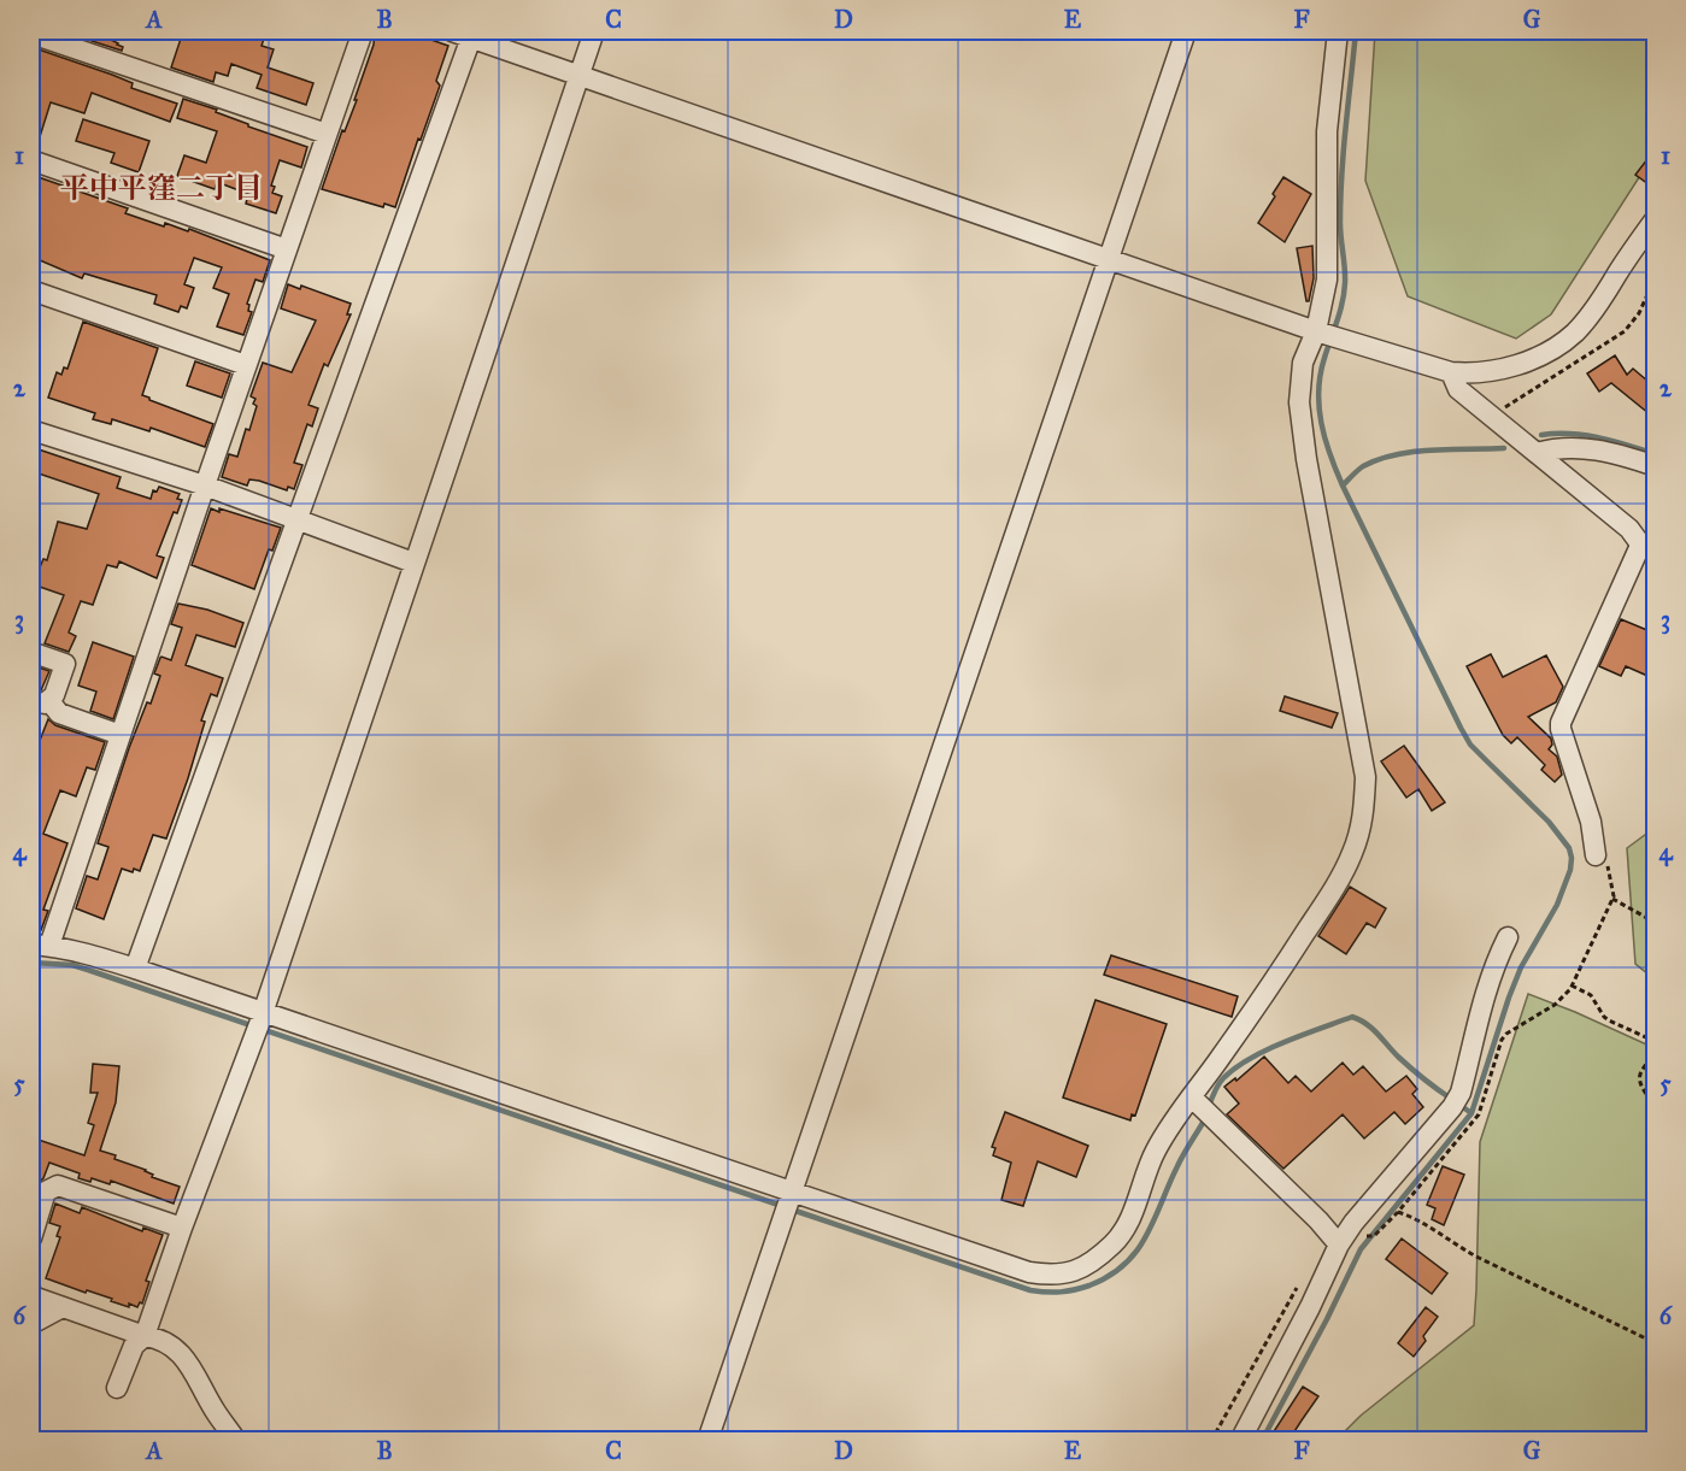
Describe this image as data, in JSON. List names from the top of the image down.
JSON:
{
  "districts": ["平中平窪二丁目"],
  "grid": {
    "columns": [
      "A",
      "B",
      "C",
      "D",
      "E",
      "F",
      "G"
    ],
    "rows": [
      "1",
      "2",
      "3",
      "4",
      "5",
      "6"
    ]
  }
}
